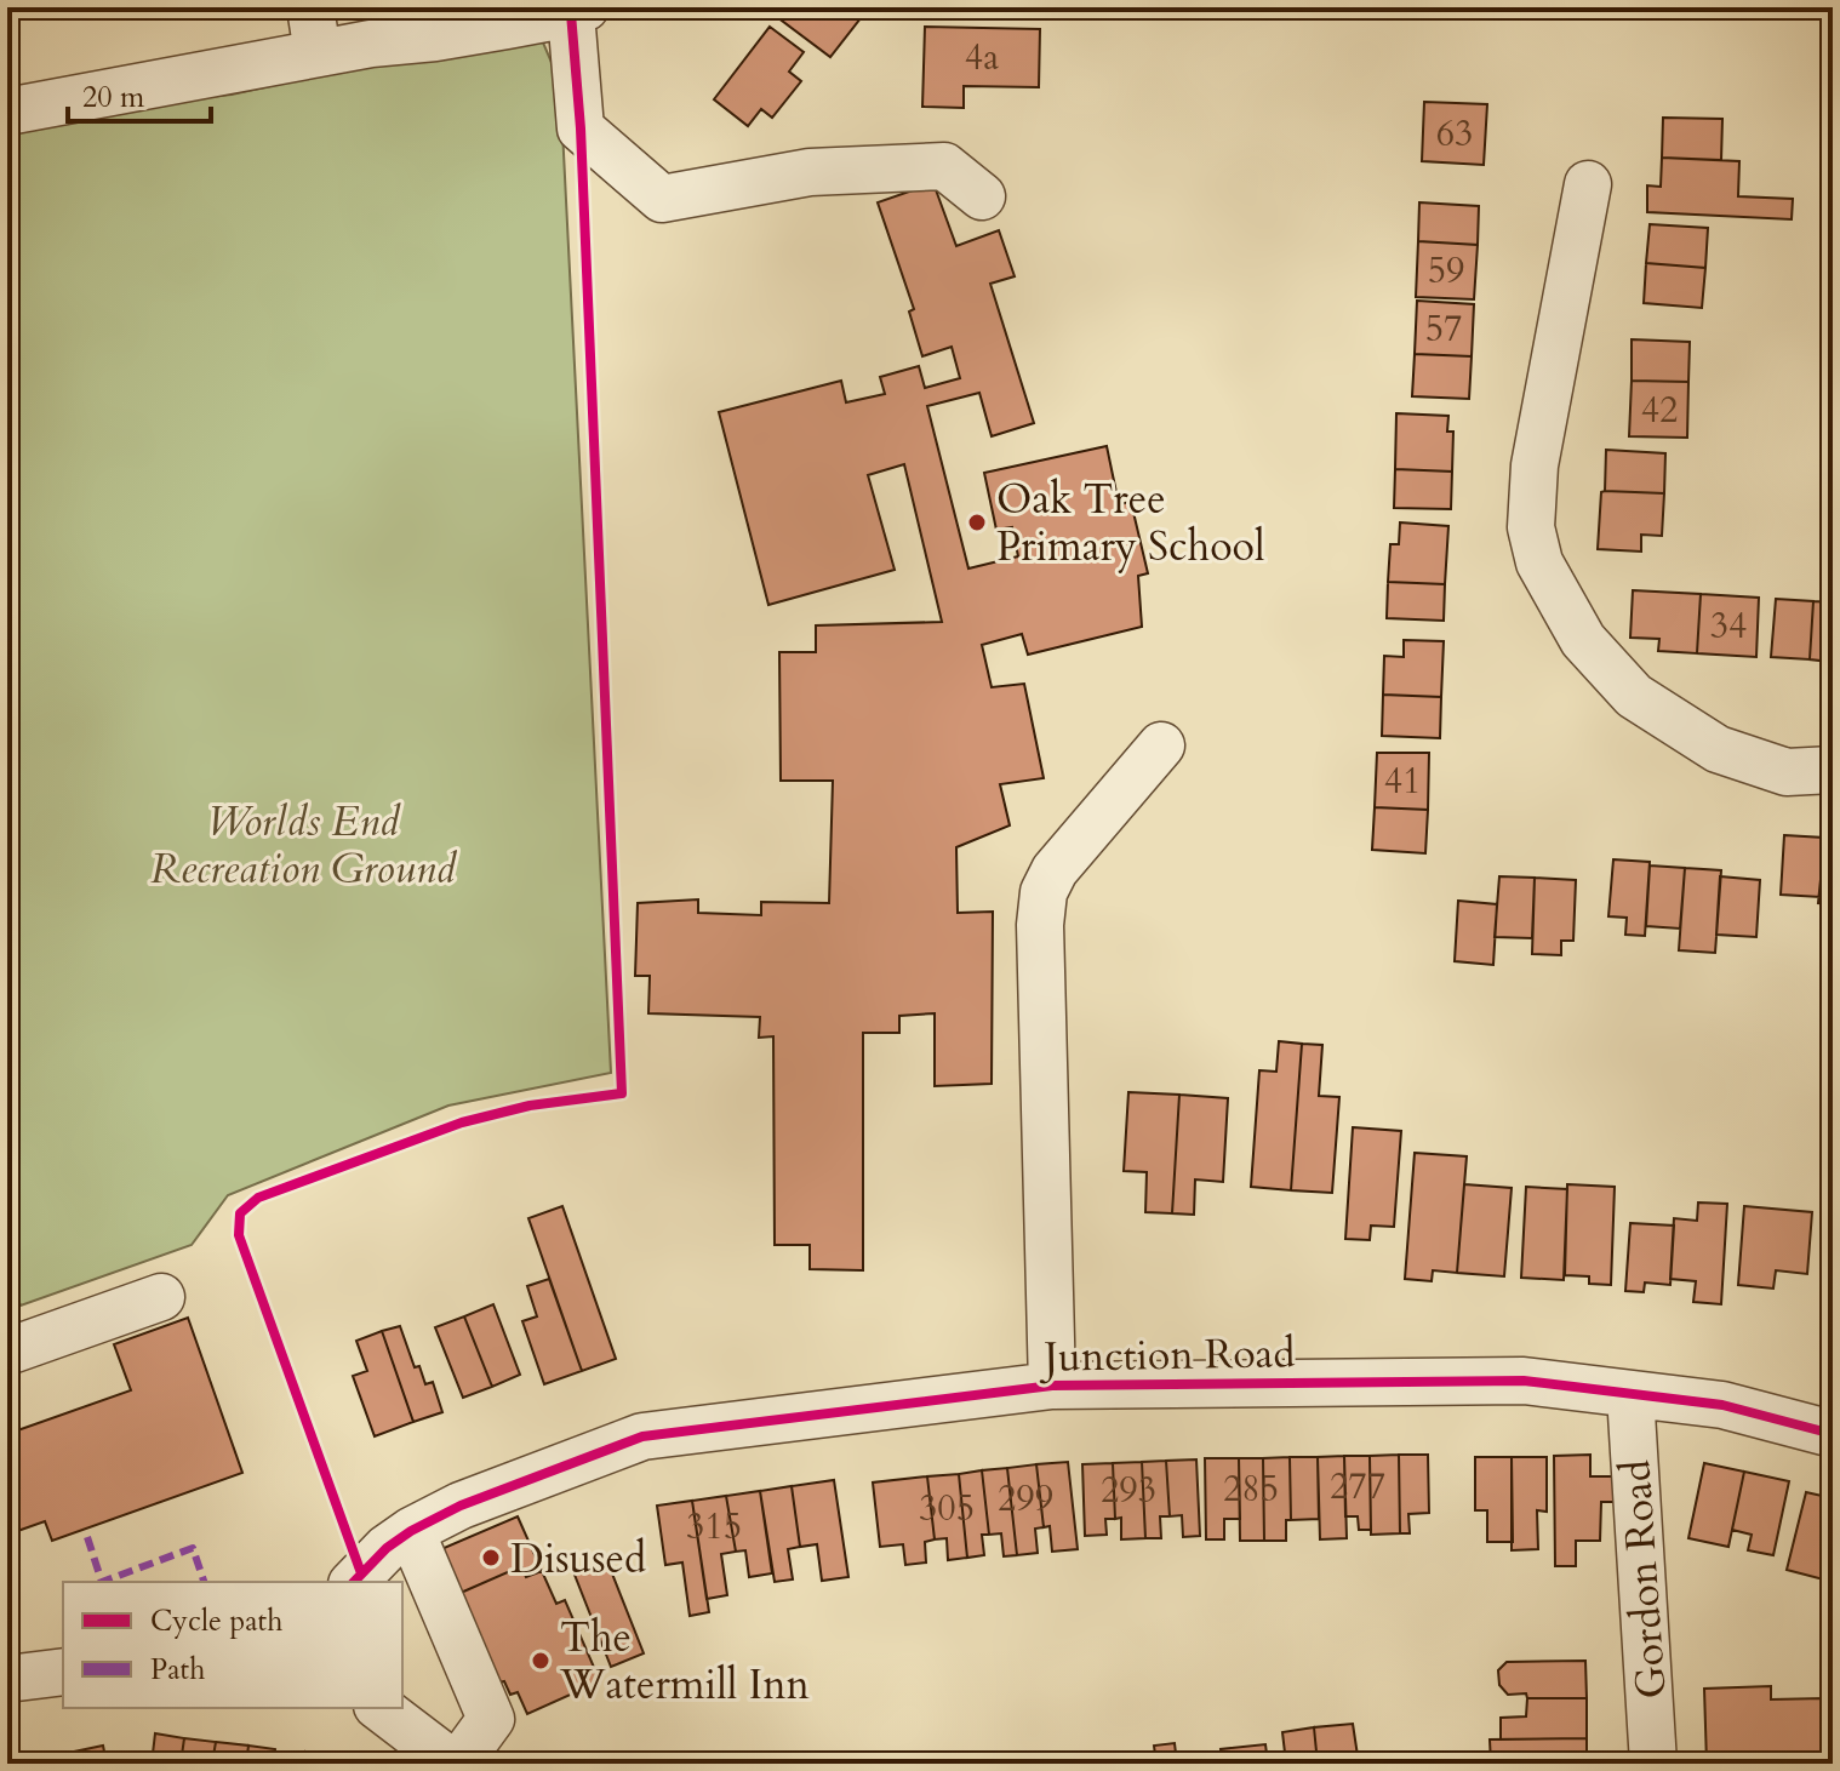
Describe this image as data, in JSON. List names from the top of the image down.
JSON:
{
  "streets": {
    "street": ["Junction Road", "Gordon Road"]
  },
  "crossings": [
    ["Junction Road", "Gordon Road"]
  ],
  "parks": ["Worlds End Recreation Ground"],
  "places": ["Oak Tree Primary School", "Disused", "The Watermill Inn"],
  "house_numbers": [
    "4a",
    "63",
    "59",
    "57",
    "42",
    "34",
    "41",
    "277",
    "285",
    "293",
    "299",
    "305",
    "315"
  ],
  "legend": ["Cycle path", "Path"],
  "scale_bar": "20 m"
}
